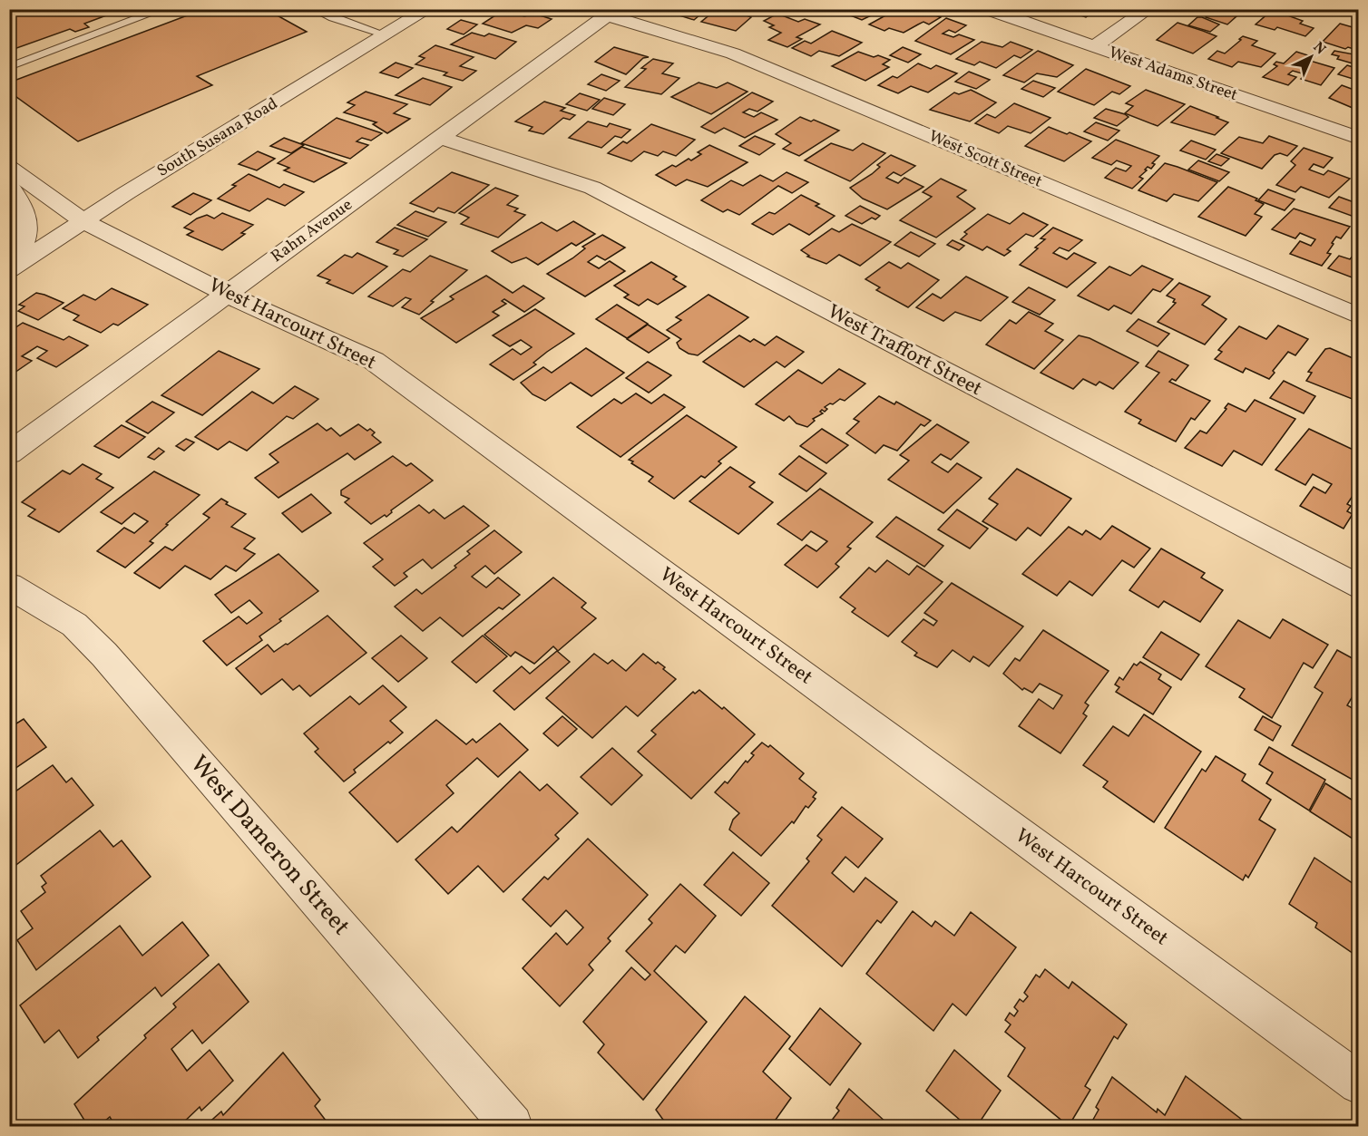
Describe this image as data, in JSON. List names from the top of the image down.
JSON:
{
  "streets": {
    "street": [
      "West Adams Street",
      "South Susana Road",
      "West Scott Street",
      "Rahn Avenue",
      "West Harcourt Street",
      "West Traffort Street",
      "West Dameron Street"
    ]
  },
  "crossings": [
    ["South Susana Road", "West Harcourt Street"],
    ["West Scott Street", "Rahn Avenue"],
    ["Rahn Avenue", "West Harcourt Street"],
    ["Rahn Avenue", "West Traffort Street"]
  ],
  "north": "top right"
}
